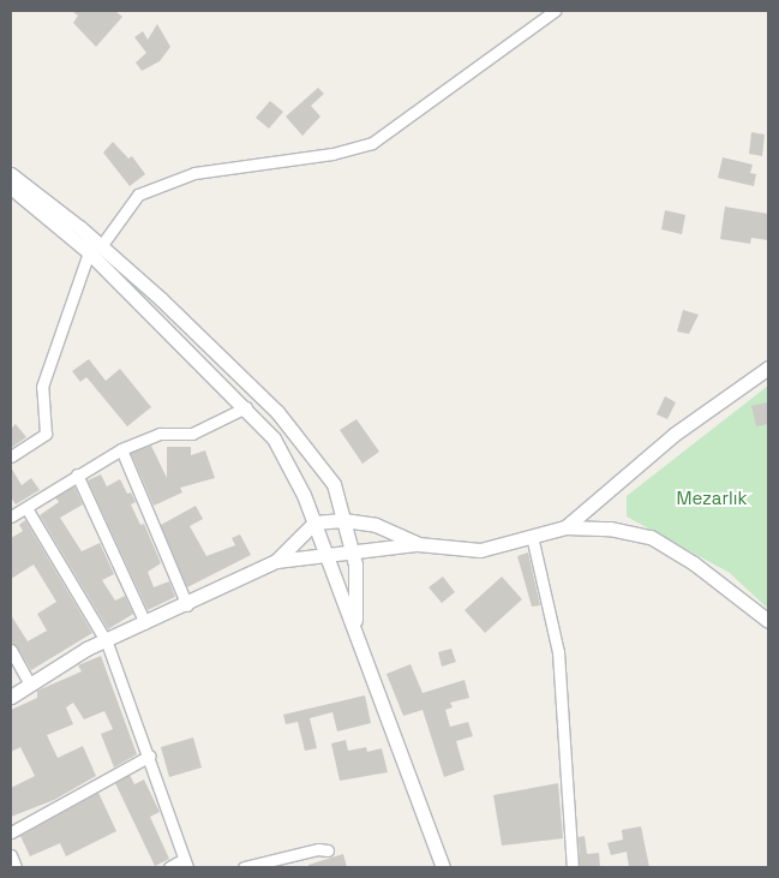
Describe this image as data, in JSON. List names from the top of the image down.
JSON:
{
  "parks": ["Mezarlık"]
}
